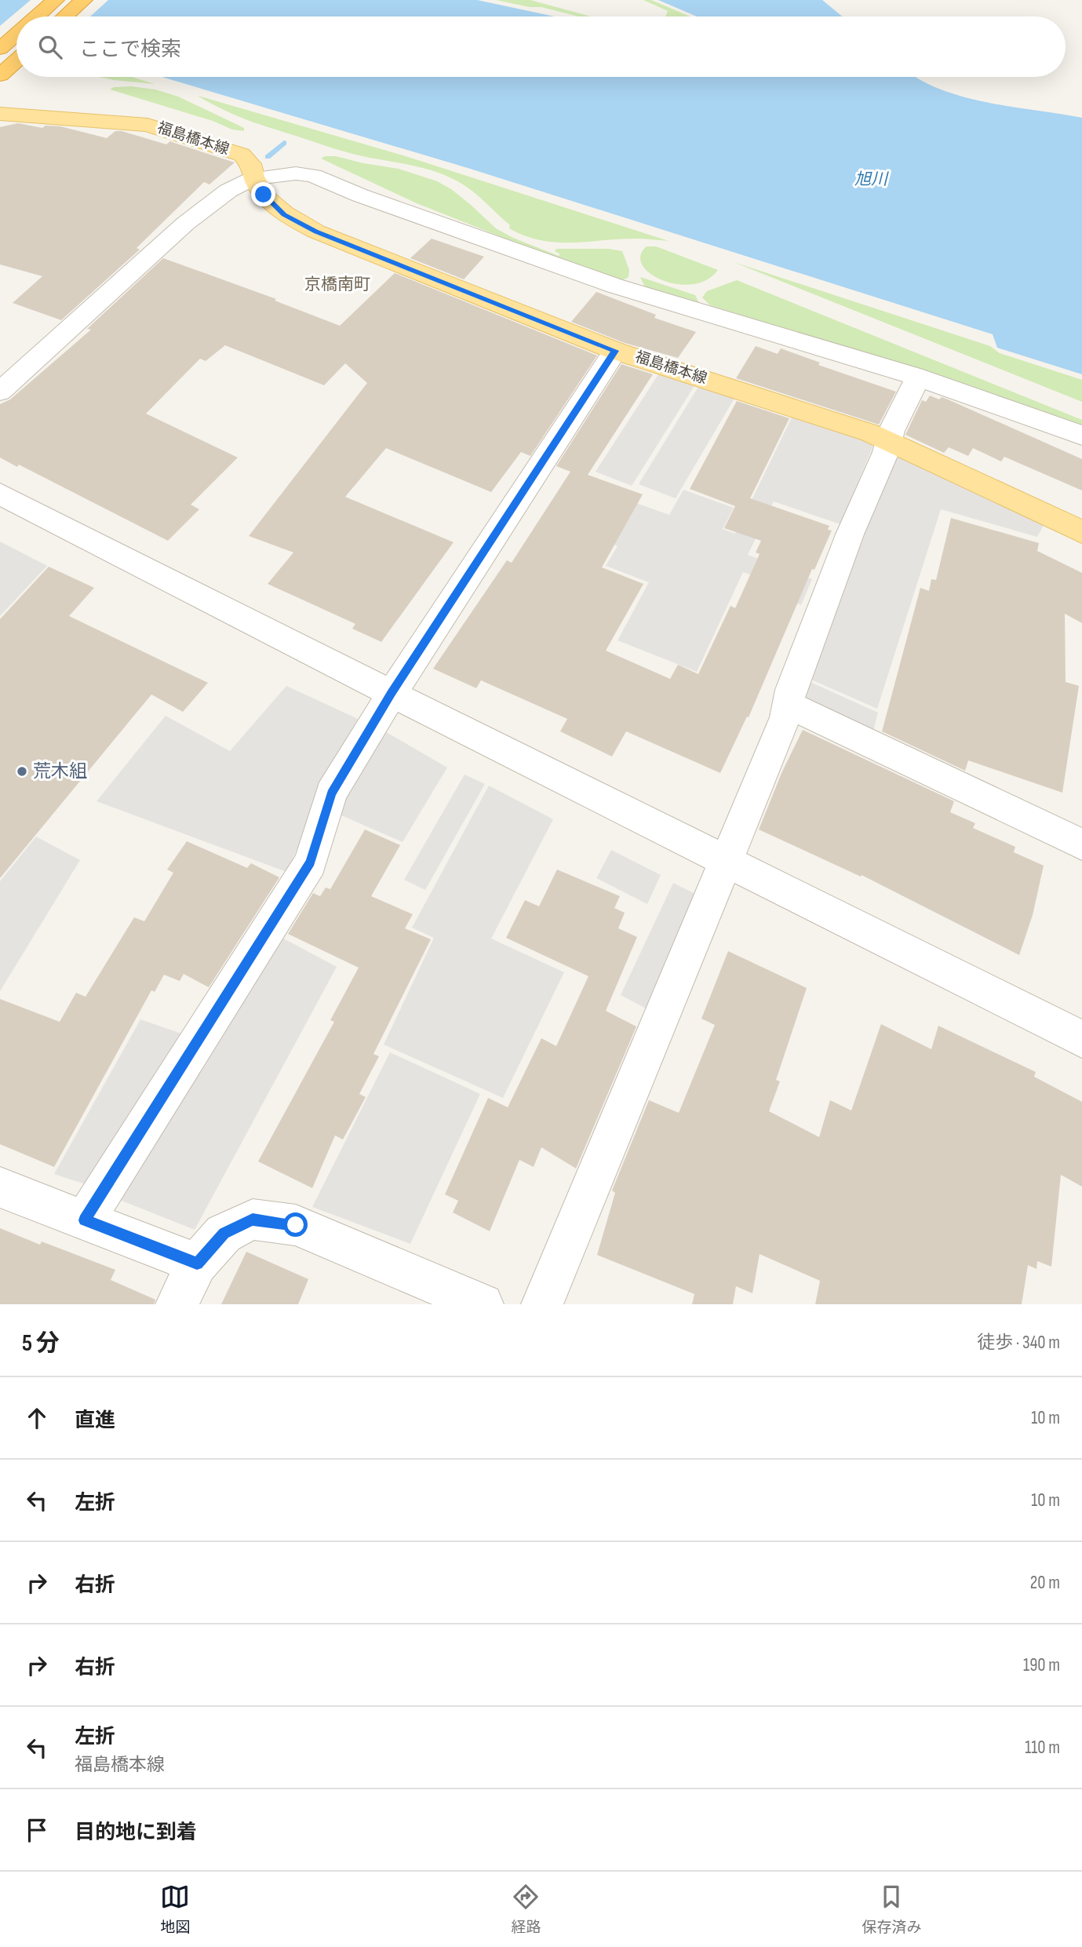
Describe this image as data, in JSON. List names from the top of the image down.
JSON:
{
  "streets": {
    "main road": ["福島橋本線"]
  },
  "districts": ["京橋南町"],
  "water": ["旭川"],
  "places": ["荒木組"],
  "page": {
    "search": "ここで検索",
    "heading": ["5 分", "徒歩 · 340 m"],
    "list": [
      ["直進", "10 m"],
      ["左折", "10 m"],
      ["右折", "20 m"],
      ["右折", "190 m"],
      ["左折", "福島橋本線", "110 m"],
      "目的地に到着"
    ],
    "nav": ["地図", "経路", "保存済み"]
  }
}
